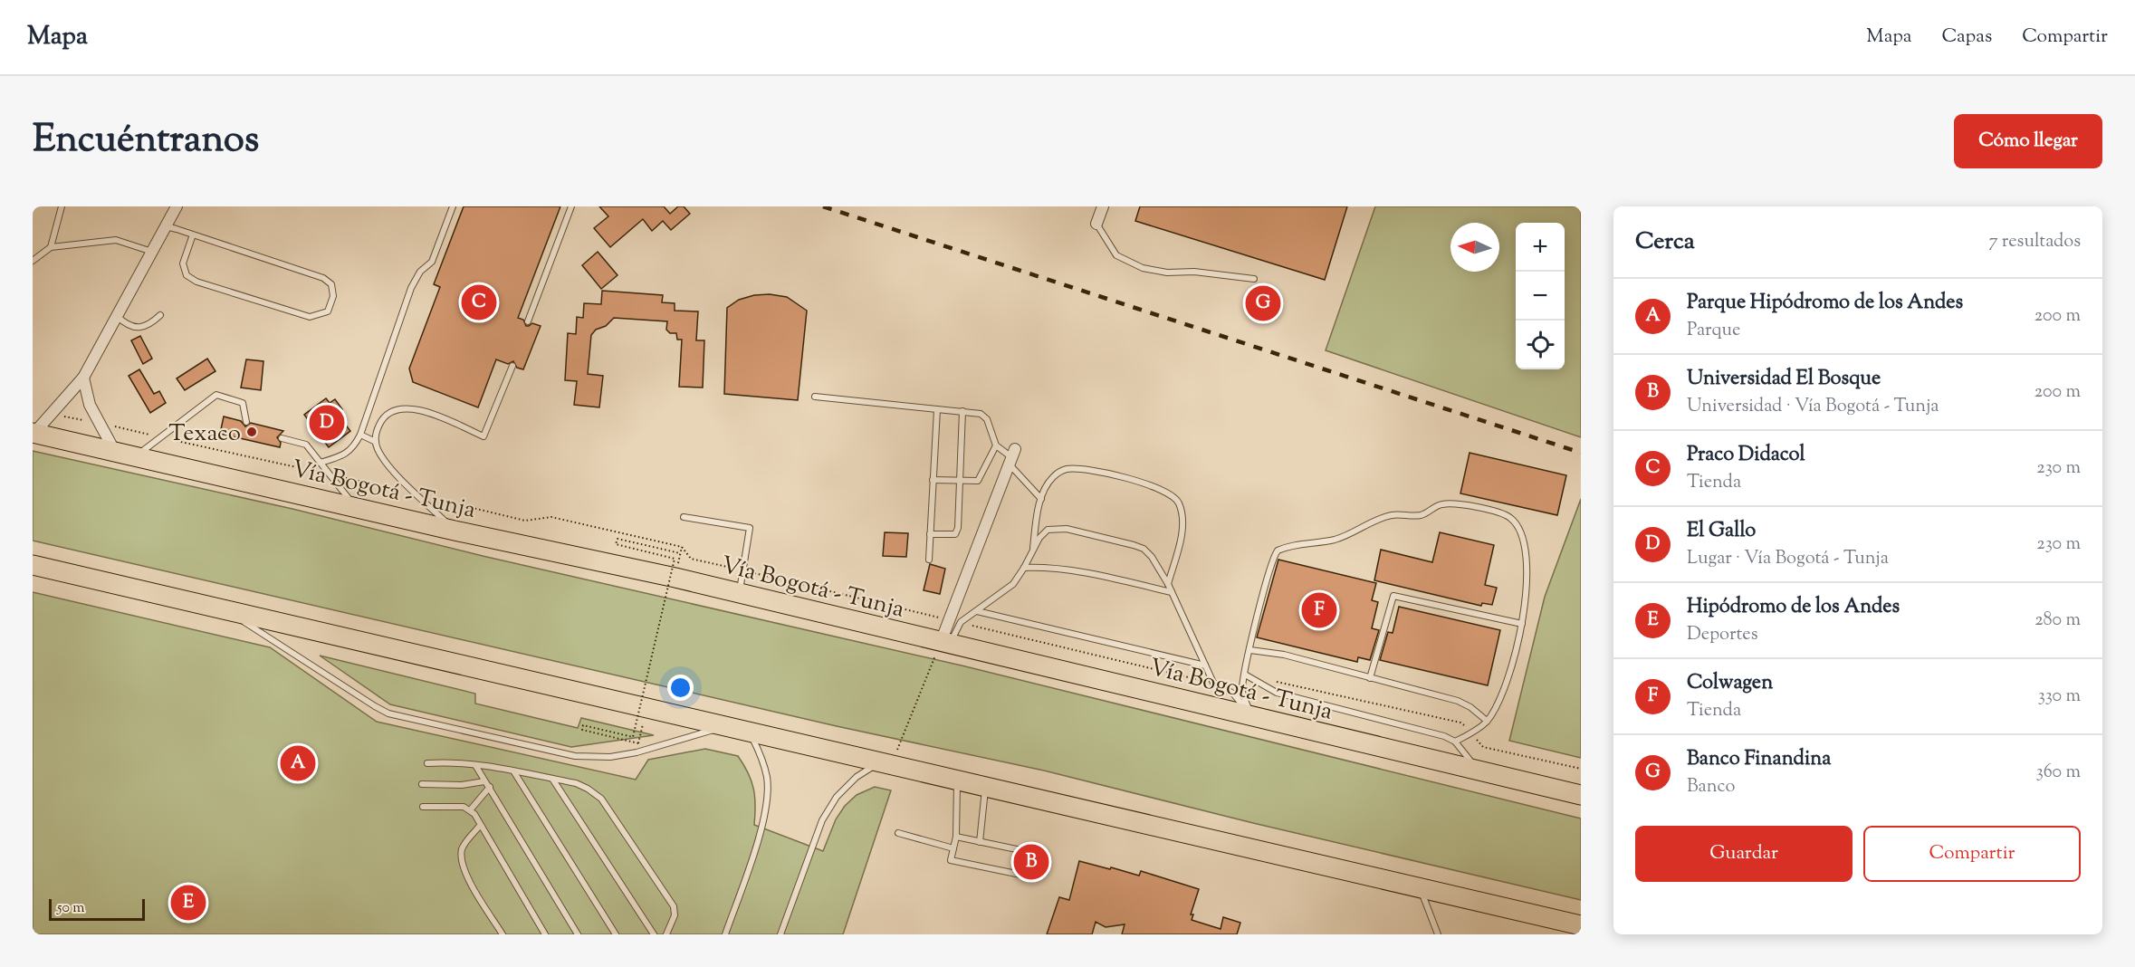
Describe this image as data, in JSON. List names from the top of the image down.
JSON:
{
  "streets": {
    "highway": ["Vía Bogotá - Tunja"]
  },
  "places": ["Texaco"],
  "scale_bar": "50 m",
  "north": "left",
  "page": {
    "header": "Mapa",
    "nav": ["Mapa", "Capas", "Compartir"],
    "title": "Encuéntranos",
    "buttons": [
      "Cómo llegar",
      ["Guardar", "Compartir"]
    ],
    "heading": ["Cerca", "7 resultados"],
    "map_buttons": ["+", "−"],
    "list": [
      {
        "mark": "A",
        "name": "Parque Hipódromo de los Andes",
        "note": "Parque",
        "value": "200 m"
      },
      {
        "mark": "B",
        "name": "Universidad El Bosque",
        "note": "Universidad · Vía Bogotá - Tunja",
        "value": "200 m"
      },
      {
        "mark": "C",
        "name": "Praco Didacol",
        "note": "Tienda",
        "value": "230 m"
      },
      {
        "mark": "D",
        "name": "El Gallo",
        "note": "Lugar · Vía Bogotá - Tunja",
        "value": "230 m"
      },
      {
        "mark": "E",
        "name": "Hipódromo de los Andes",
        "note": "Deportes",
        "value": "280 m"
      },
      {
        "mark": "F",
        "name": "Colwagen",
        "note": "Tienda",
        "value": "330 m"
      },
      {
        "mark": "G",
        "name": "Banco Finandina",
        "note": "Banco",
        "value": "360 m"
      }
    ],
    "pins": [
      "C",
      "G",
      "D",
      "F",
      "A",
      "B",
      "E"
    ],
    "scale": "50 m"
  }
}
